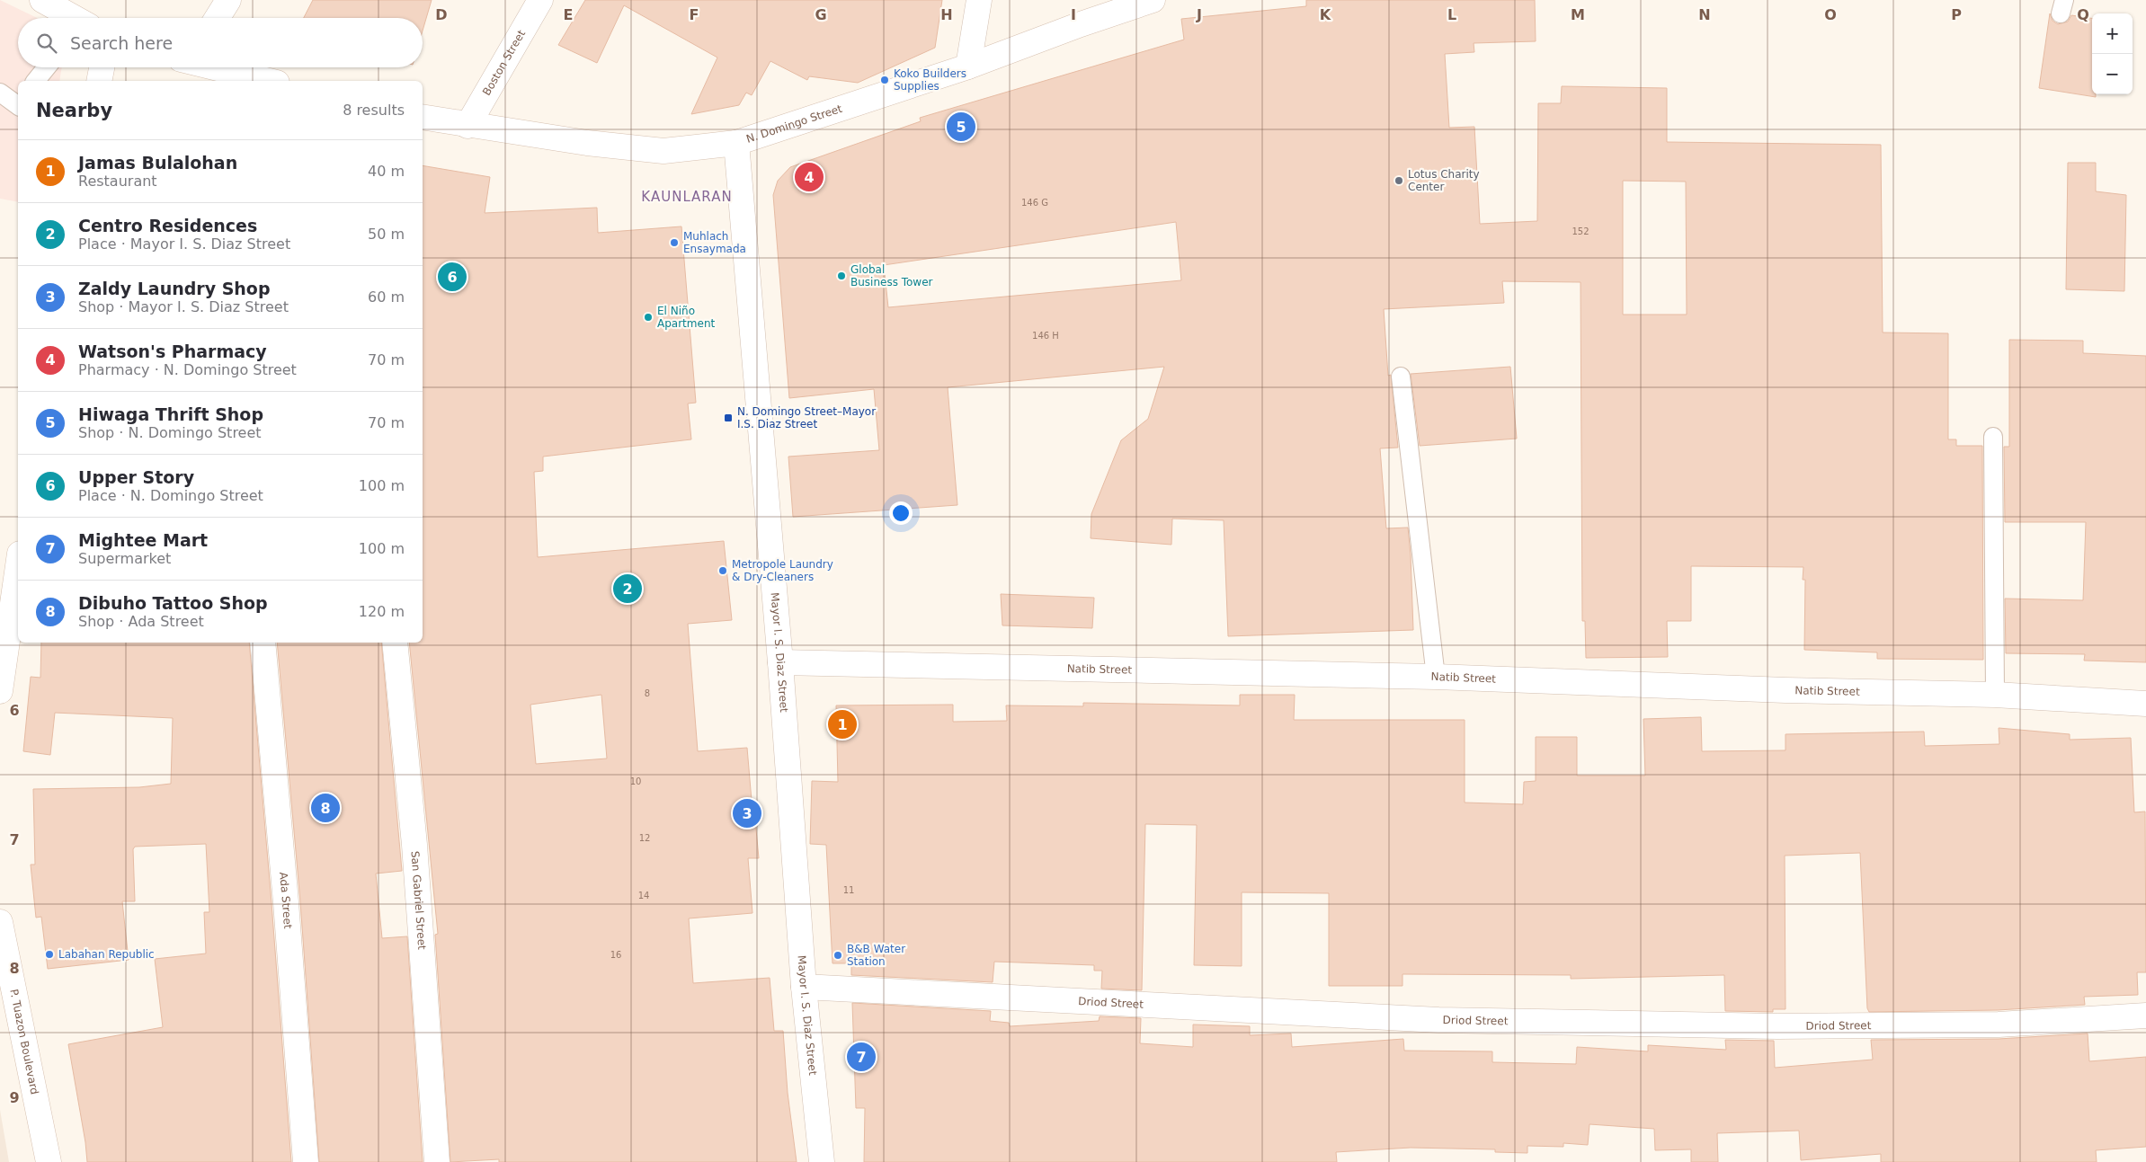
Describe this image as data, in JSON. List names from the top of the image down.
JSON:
{
  "streets": {
    "street": [
      "Boston Street",
      "N. Domingo Street",
      "Mayor I. S. Diaz Street",
      "Natib Street",
      "San Gabriel Street",
      "Ada Street",
      "Driod Street",
      "P. Tuazon Boulevard"
    ]
  },
  "crossings": [
    ["Boston Street", "N. Domingo Street"],
    ["N. Domingo Street", "Mayor I. S. Diaz Street"],
    ["Mayor I. S. Diaz Street", "Natib Street"],
    ["Mayor I. S. Diaz Street", "Driod Street"]
  ],
  "districts": ["KAUNLARAN"],
  "places": {
    "other": [
      "Koko Builders Supplies",
      "Lotus Charity Center",
      "Muhlach Ensaymada",
      "Global Business Tower",
      "El Niño Apartment",
      "Metropole Laundry & Dry-Cleaners",
      "Labahan Republic",
      "B&B Water Station"
    ],
    "transit": ["N. Domingo Street–Mayor I.S. Diaz Street"]
  },
  "house_numbers": [
    "146 G",
    "152",
    "146 H",
    "8",
    "10",
    "12",
    "11",
    "14",
    "16"
  ],
  "page": {
    "map_buttons": ["+", "−"],
    "search": "Search here",
    "heading": ["Nearby", "8 results"],
    "pins": [
      "5",
      "4",
      "6",
      "2",
      "1",
      "8",
      "3",
      "7"
    ],
    "list": [
      {
        "mark": "1",
        "name": "Jamas Bulalohan",
        "note": "Restaurant",
        "value": "40 m"
      },
      {
        "mark": "2",
        "name": "Centro Residences",
        "note": "Place · Mayor I. S. Diaz Street",
        "value": "50 m"
      },
      {
        "mark": "3",
        "name": "Zaldy Laundry Shop",
        "note": "Shop · Mayor I. S. Diaz Street",
        "value": "60 m"
      },
      {
        "mark": "4",
        "name": "Watson's Pharmacy",
        "note": "Pharmacy · N. Domingo Street",
        "value": "70 m"
      },
      {
        "mark": "5",
        "name": "Hiwaga Thrift Shop",
        "note": "Shop · N. Domingo Street",
        "value": "70 m"
      },
      {
        "mark": "6",
        "name": "Upper Story",
        "note": "Place · N. Domingo Street",
        "value": "100 m"
      },
      {
        "mark": "7",
        "name": "Mightee Mart",
        "note": "Supermarket",
        "value": "100 m"
      },
      {
        "mark": "8",
        "name": "Dibuho Tattoo Shop",
        "note": "Shop · Ada Street",
        "value": "120 m"
      }
    ]
  },
  "grid": {
    "columns": [
      "D",
      "E",
      "F",
      "G",
      "H",
      "I",
      "J",
      "K",
      "L",
      "M",
      "N",
      "O",
      "P",
      "Q"
    ],
    "rows": [
      "6",
      "7",
      "8",
      "9"
    ]
  }
}
